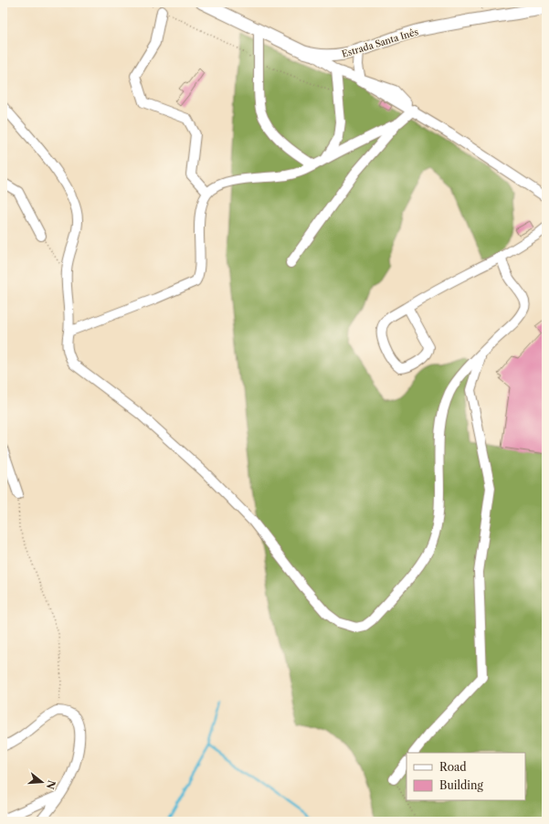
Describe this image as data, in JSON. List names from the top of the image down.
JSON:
{
  "streets": {
    "main road": ["Estrada Santa Inês"]
  },
  "legend": ["Road", "Building"],
  "north": "right"
}
